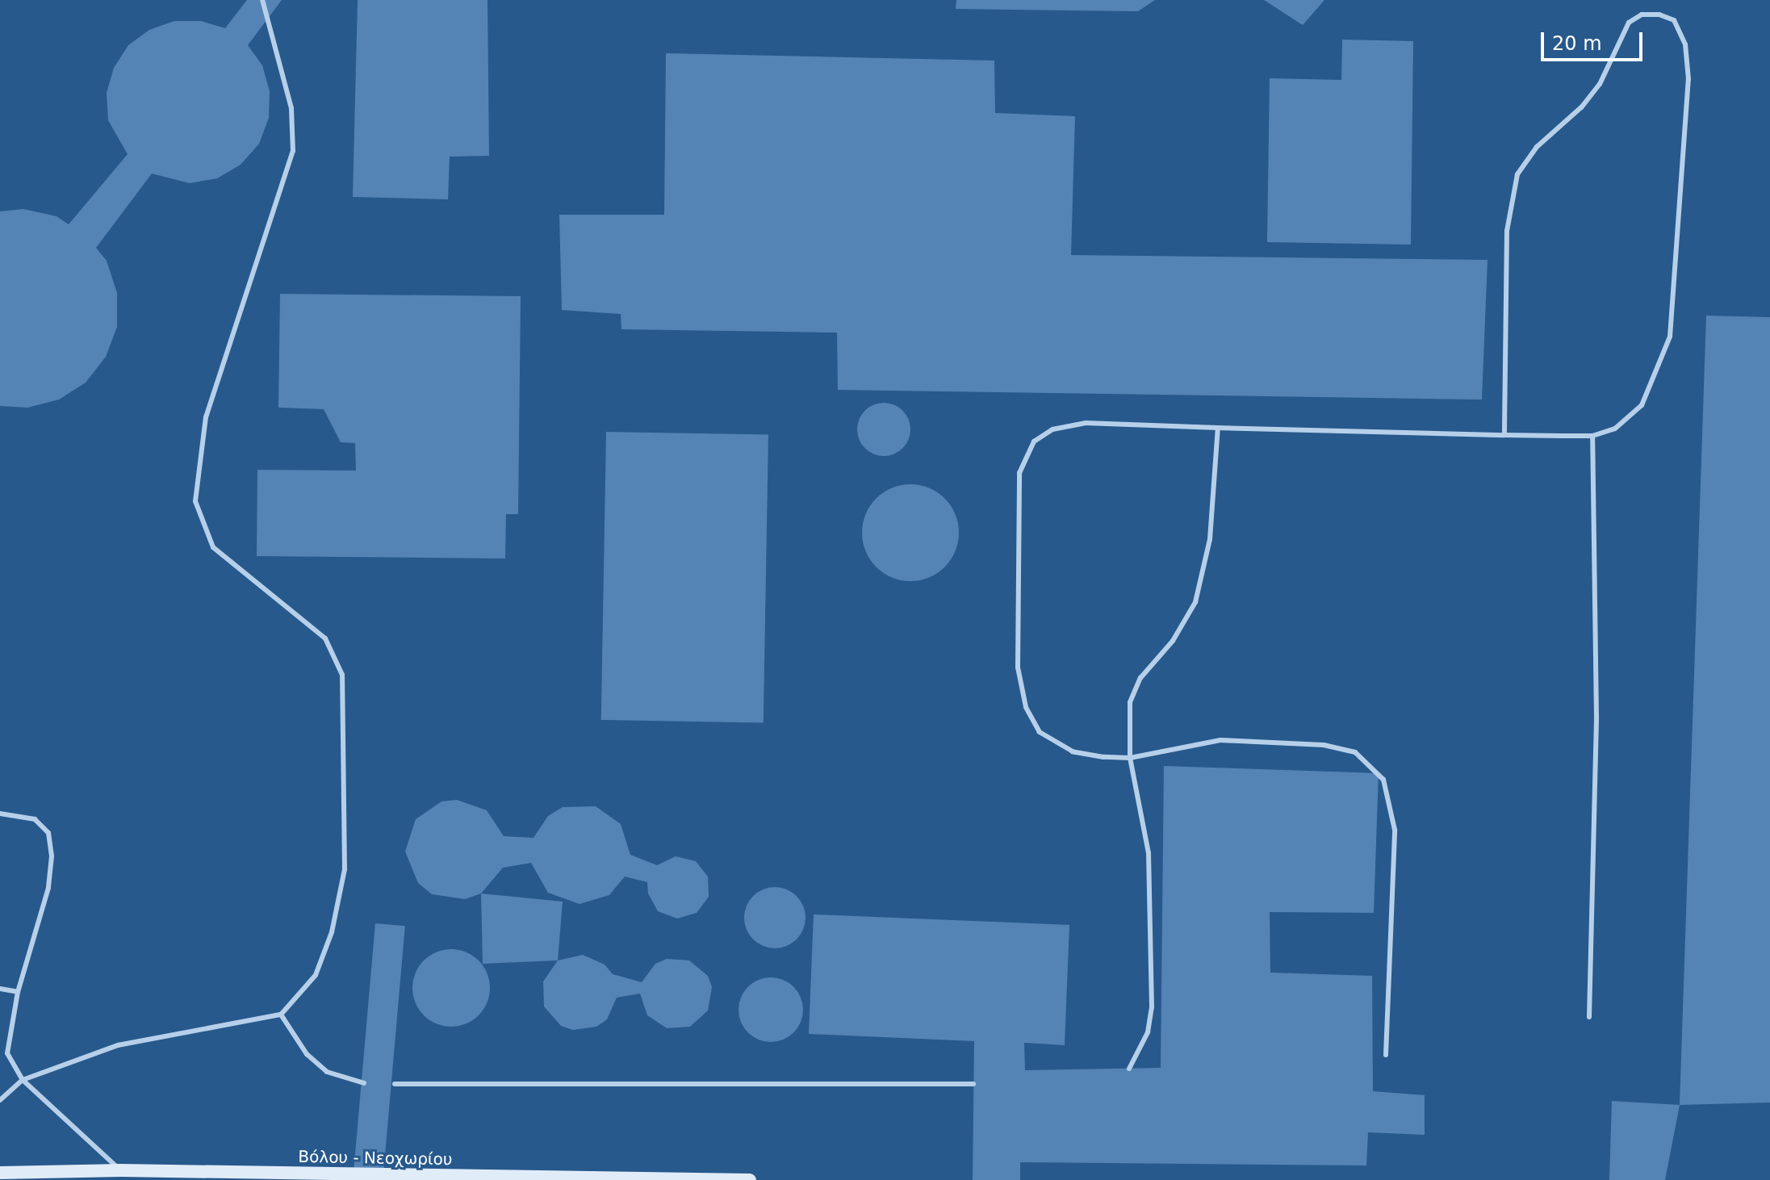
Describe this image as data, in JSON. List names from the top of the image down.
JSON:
{
  "streets": {
    "main road": ["Βόλου - Νεοχωρίου"]
  },
  "scale_bar": "20 m"
}
